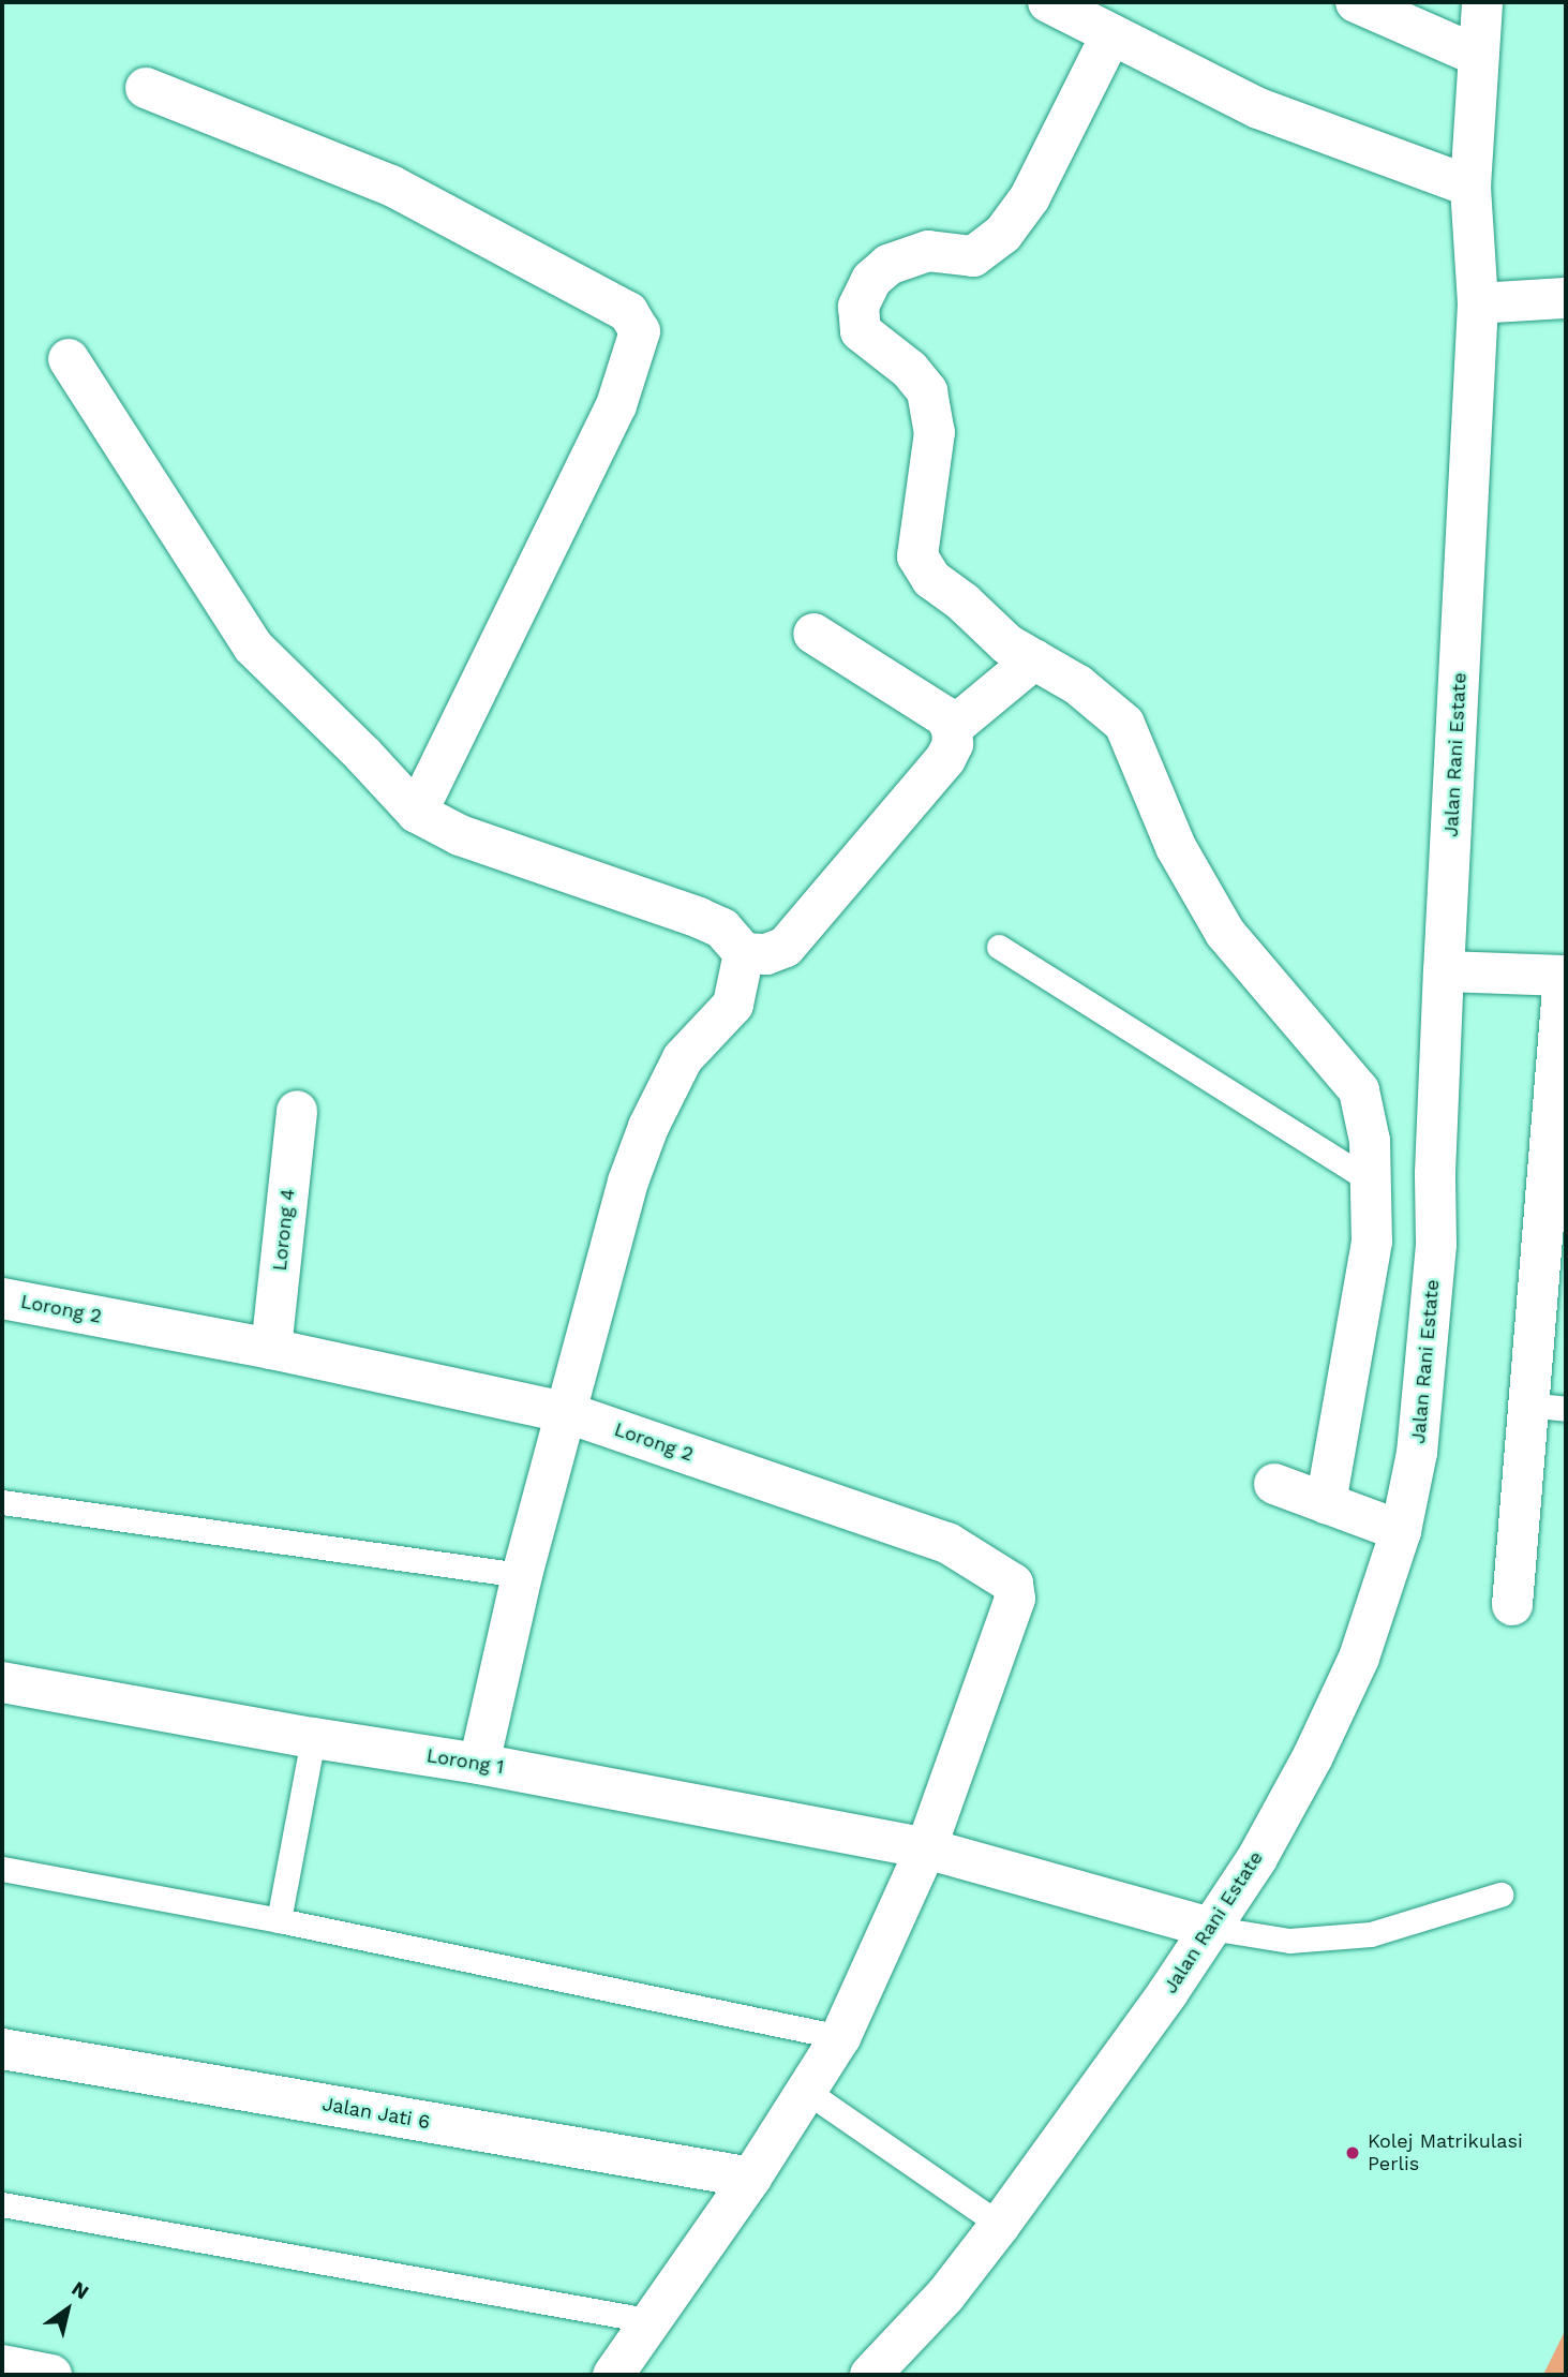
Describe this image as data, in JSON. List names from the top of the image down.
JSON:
{
  "streets": {
    "street": [
      "Jalan Rani Estate",
      "Lorong 4",
      "Lorong 2",
      "Lorong 1",
      "Jalan Jati 6"
    ]
  },
  "crossings": [
    ["Jalan Rani Estate", "Lorong 1"],
    ["Lorong 4", "Lorong 2"],
    ["Lorong 2", "Lorong 1"],
    ["Lorong 2", "Jalan Jati 6"]
  ],
  "places": ["Kolej Matrikulasi Perlis"],
  "north": "top right"
}
